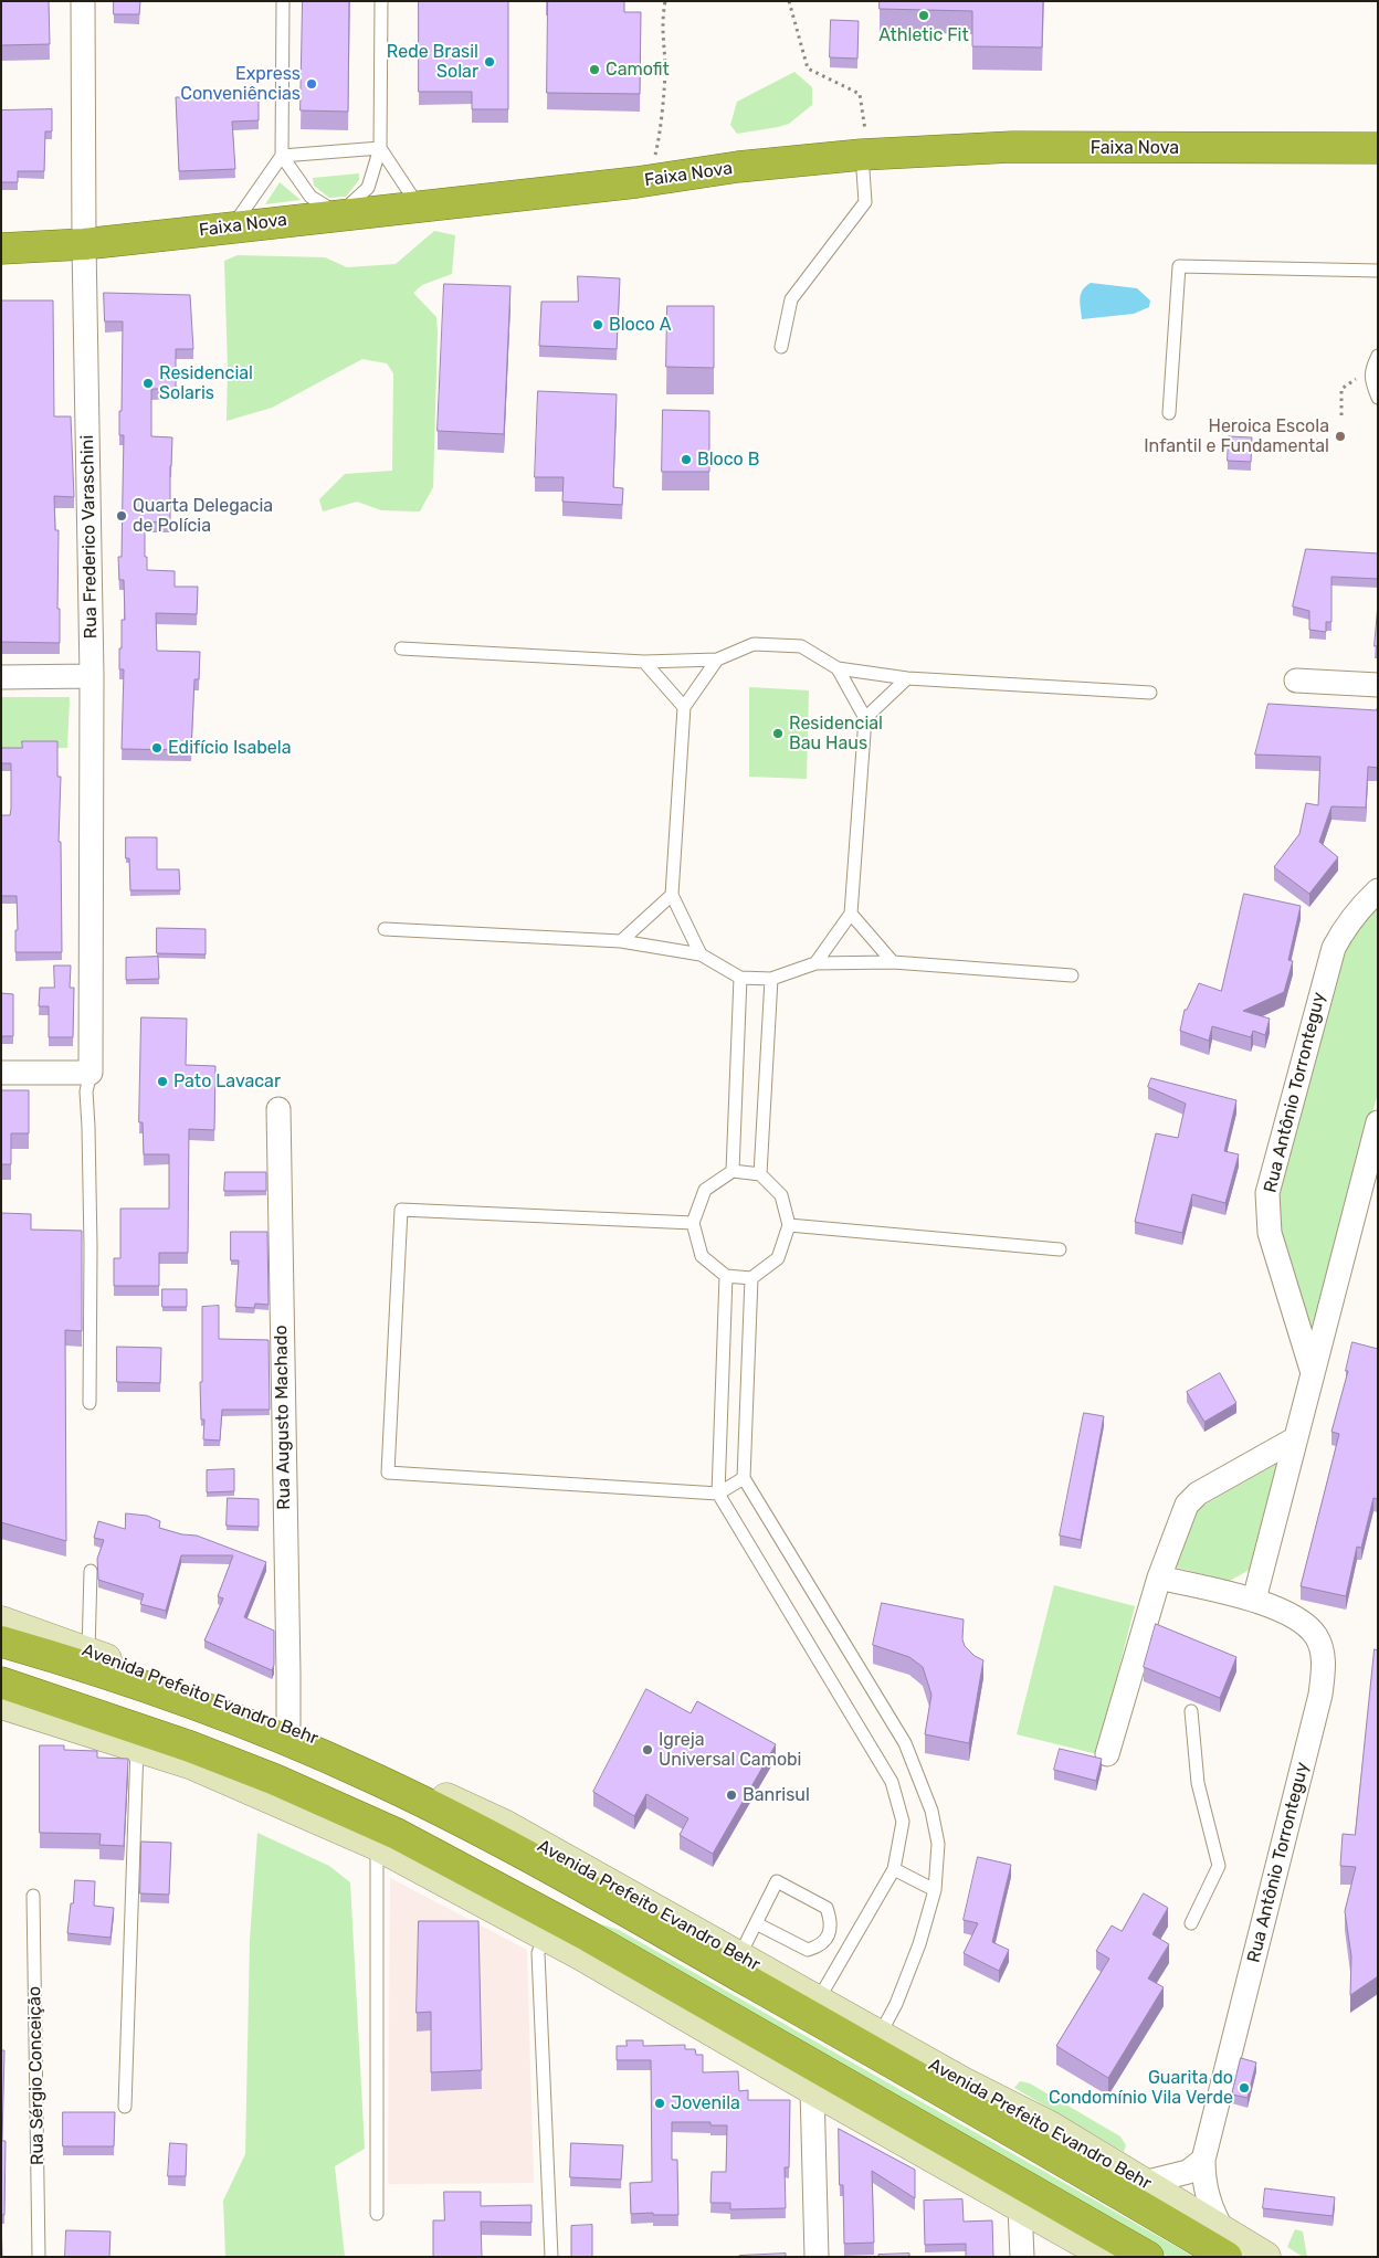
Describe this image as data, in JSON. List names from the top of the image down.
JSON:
{
  "streets": {
    "highway": ["Faixa Nova", "Avenida Prefeito Evandro Behr"],
    "street": ["Rua Frederico Varaschini", "Rua Antônio Torronteguy", "Rua Augusto Machado"],
    "lane": ["Rua Sérgio Conceição"]
  },
  "crossings": [
    ["Faixa Nova", "Rua Frederico Varaschini"],
    ["Rua Antônio Torronteguy", "Avenida Prefeito Evandro Behr"],
    ["Rua Augusto Machado", "Avenida Prefeito Evandro Behr"]
  ],
  "places": [
    "Athletic Fit",
    "Rede Brasil Solar",
    "Camofit",
    "Express Conveniências",
    "Bloco A",
    "Residencial Solaris",
    "Heroica Escola Infantil e Fundamental",
    "Bloco B",
    "Quarta Delegacia de Polícia",
    "Residencial Bau Haus",
    "Edifício Isabela",
    "Pato Lavacar",
    "Igreja Universal Camobi",
    "Banrisul",
    "Guarita do Condomínio Vila Verde",
    "Jovenila"
  ]
}
